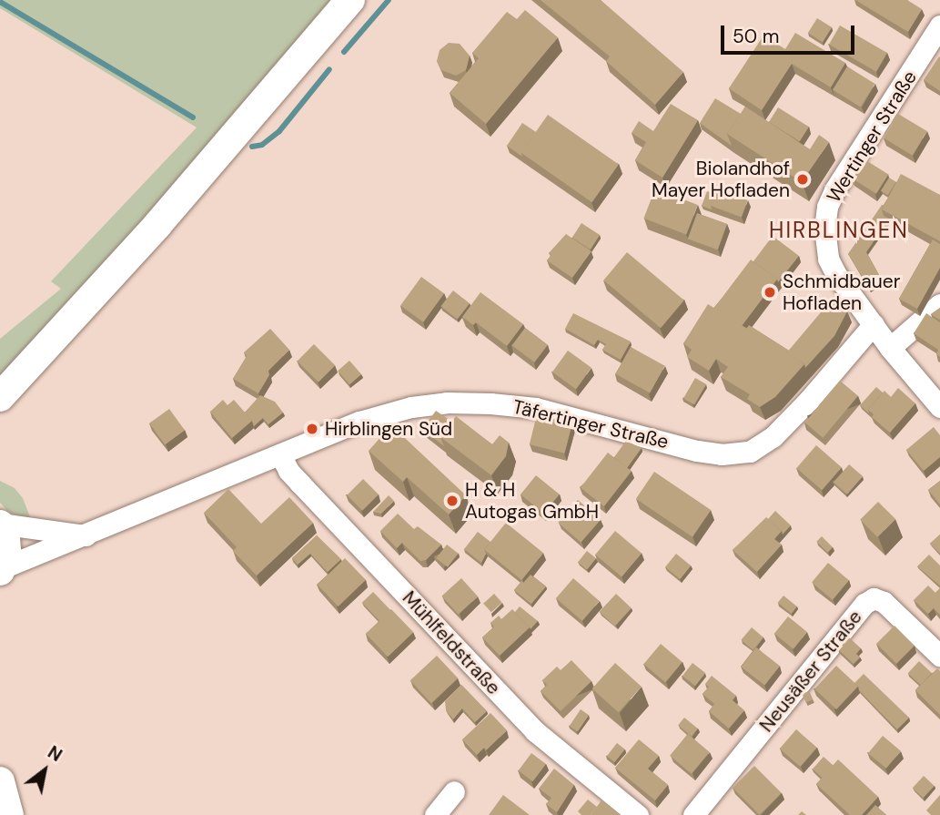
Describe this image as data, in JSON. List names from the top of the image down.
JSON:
{
  "streets": {
    "street": [
      "Wertinger Straße",
      "Täfertinger Straße",
      "Mühlfeldstraße",
      "Neusäßer Straße"
    ]
  },
  "crossings": [
    ["Wertinger Straße", "Täfertinger Straße"],
    ["Täfertinger Straße", "Mühlfeldstraße"]
  ],
  "districts": ["HIRBLINGEN"],
  "places": [
    "Biolandhof Mayer Hofladen",
    "Schmidbauer Hofladen",
    "Hirblingen Süd",
    "H & H Autogas GmbH"
  ],
  "scale_bar": "50 m",
  "north": "top right"
}
